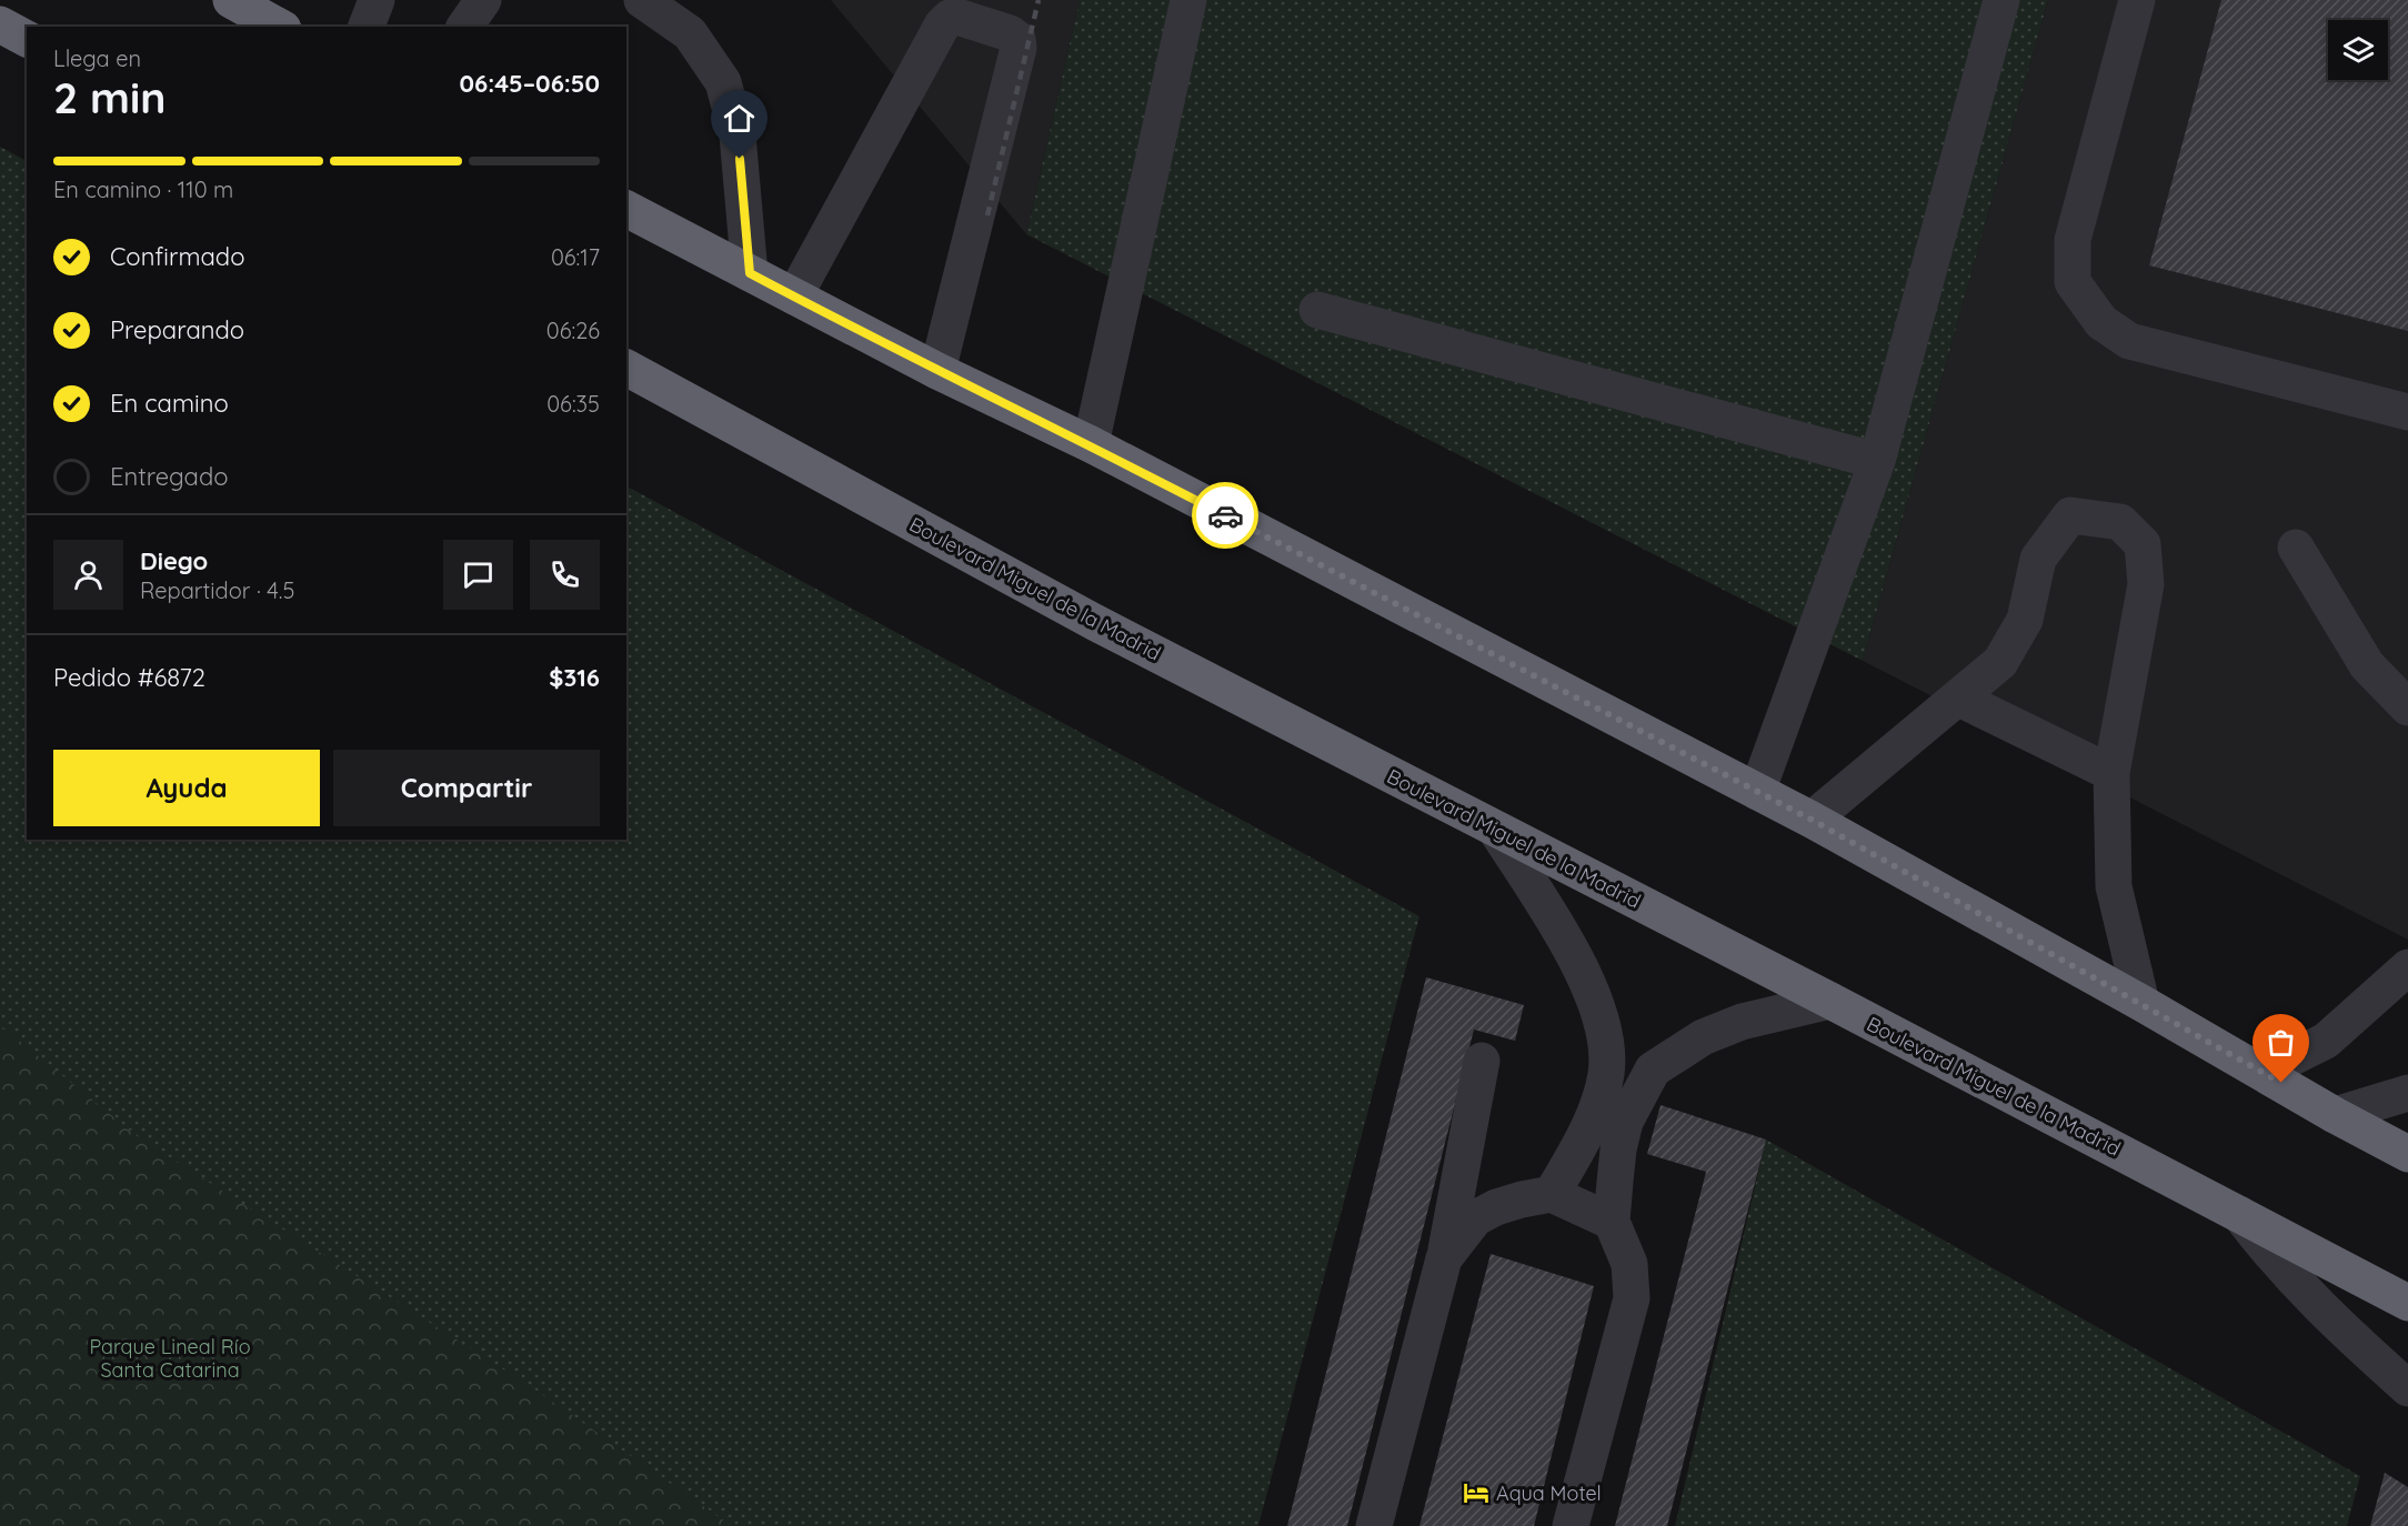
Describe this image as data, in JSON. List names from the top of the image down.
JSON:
{
  "streets": {
    "highway": ["Boulevard Miguel de la Madrid"]
  },
  "parks": ["Parque Lineal Río Santa Catarina"],
  "places": {
    "hotel": ["Aqua Motel"]
  },
  "page": {
    "heading": ["2 min", "Llega en", "06:45–06:50"],
    "panel": [
      "Diego",
      "Repartidor · 4.5",
      "Pedido #6872",
      "$316"
    ],
    "bar": "En camino · 110 m",
    "list": [
      ["Confirmado", "06:17"],
      ["Preparando", "06:26"],
      ["En camino", "06:35"],
      "Entregado"
    ],
    "buttons": ["Ayuda", "Compartir"]
  }
}
